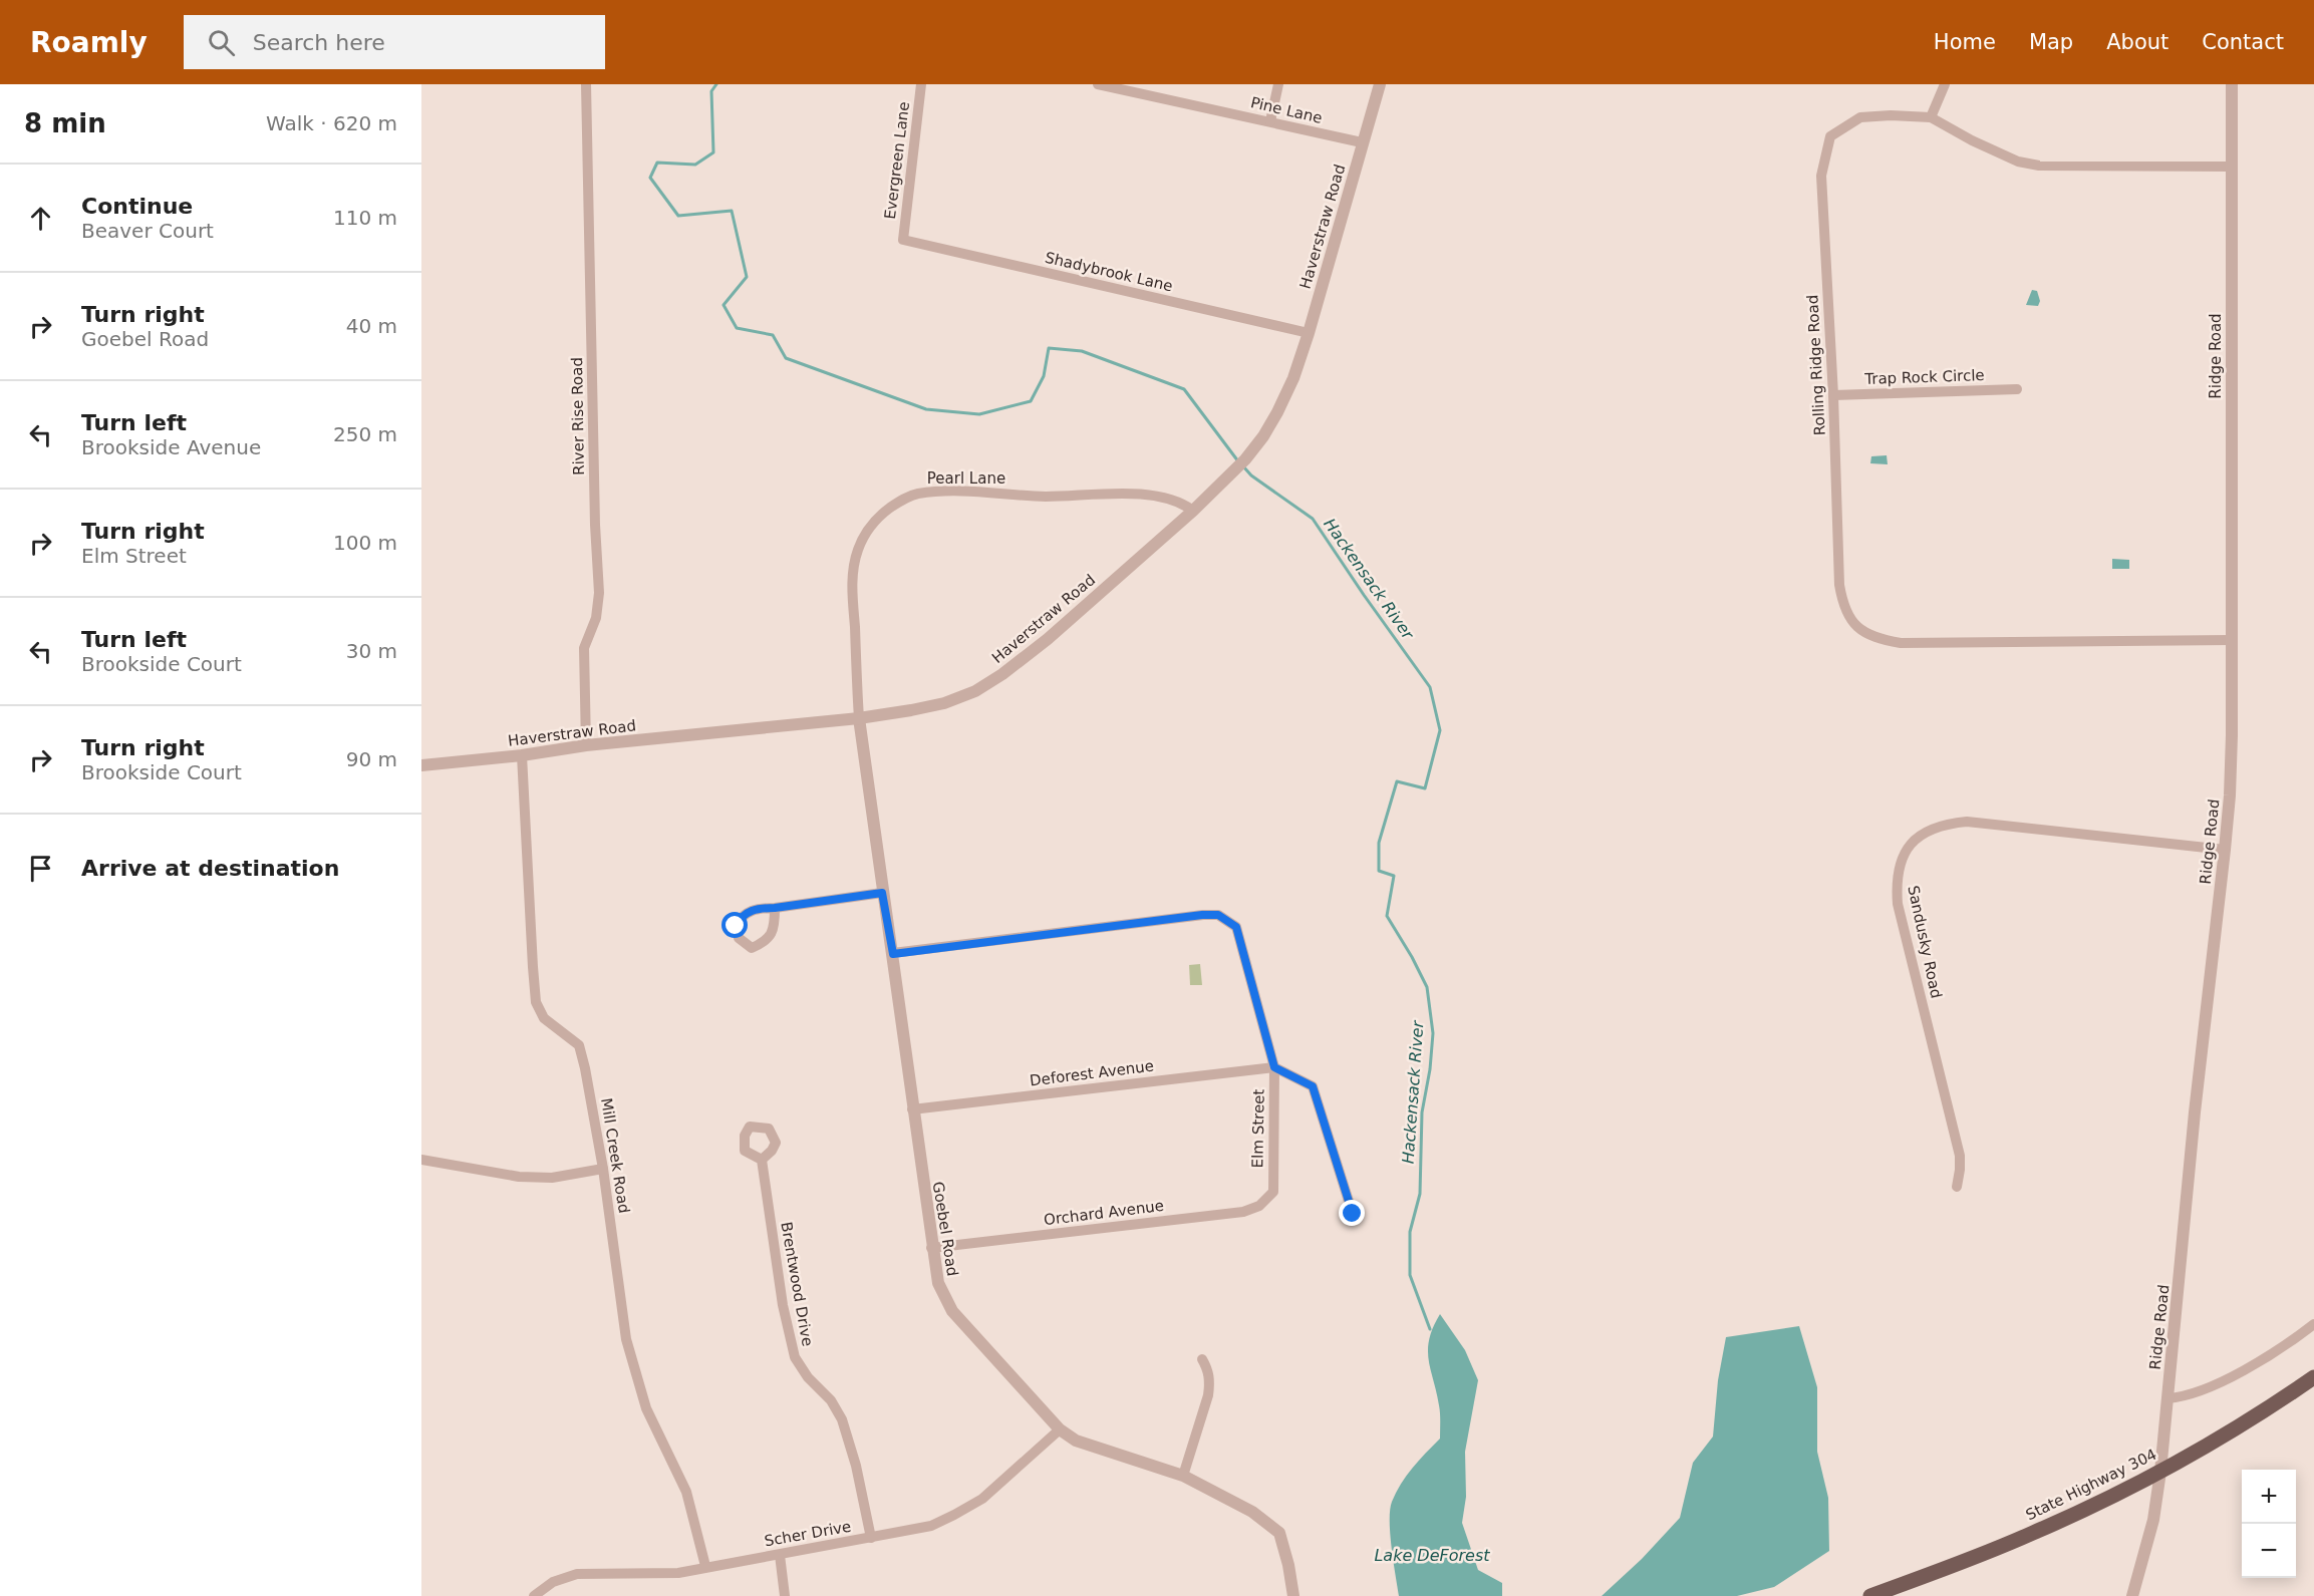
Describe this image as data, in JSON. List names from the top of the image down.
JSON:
{
  "streets": {
    "main road": ["State Highway 304"],
    "street": [
      "Pine Lane",
      "Evergreen Lane",
      "Haverstraw Road",
      "Shadybrook Lane",
      "Ridge Road",
      "Rolling Ridge Road",
      "Trap Rock Circle",
      "River Rise Road",
      "Pearl Lane",
      "Sandusky Road",
      "Deforest Avenue",
      "Elm Street",
      "Mill Creek Road",
      "Orchard Avenue",
      "Goebel Road",
      "Brentwood Drive",
      "Scher Drive"
    ]
  },
  "crossings": [
    ["Pine Lane", "Haverstraw Road"],
    ["Evergreen Lane", "Shadybrook Lane"],
    ["Haverstraw Road", "Shadybrook Lane"],
    ["Haverstraw Road", "River Rise Road"],
    ["Haverstraw Road", "Pearl Lane"],
    ["Haverstraw Road", "Mill Creek Road"],
    ["Haverstraw Road", "Goebel Road"],
    ["Ridge Road", "Rolling Ridge Road"],
    ["Ridge Road", "Sandusky Road"],
    ["Ridge Road", "State Highway 304"],
    ["Rolling Ridge Road", "Trap Rock Circle"],
    ["Pearl Lane", "Goebel Road"],
    ["Deforest Avenue", "Elm Street"],
    ["Deforest Avenue", "Goebel Road"],
    ["Elm Street", "Orchard Avenue"],
    ["Elm Street", "Goebel Road"],
    ["Mill Creek Road", "Scher Drive"],
    ["Orchard Avenue", "Goebel Road"],
    ["Goebel Road", "Scher Drive"],
    ["Brentwood Drive", "Scher Drive"]
  ],
  "water": ["Hackensack River", "Lake DeForest"],
  "page": {
    "header": "Roamly",
    "search": "Search here",
    "nav": [
      "Home",
      "Map",
      "About",
      "Contact"
    ],
    "heading": ["8 min", "Walk · 620 m"],
    "list": [
      ["Continue", "Beaver Court", "110 m"],
      ["Turn right", "Goebel Road", "40 m"],
      ["Turn left", "Brookside Avenue", "250 m"],
      ["Turn right", "Elm Street", "100 m"],
      ["Turn left", "Brookside Court", "30 m"],
      ["Turn right", "Brookside Court", "90 m"],
      "Arrive at destination"
    ],
    "map_buttons": ["+", "−"]
  }
}
